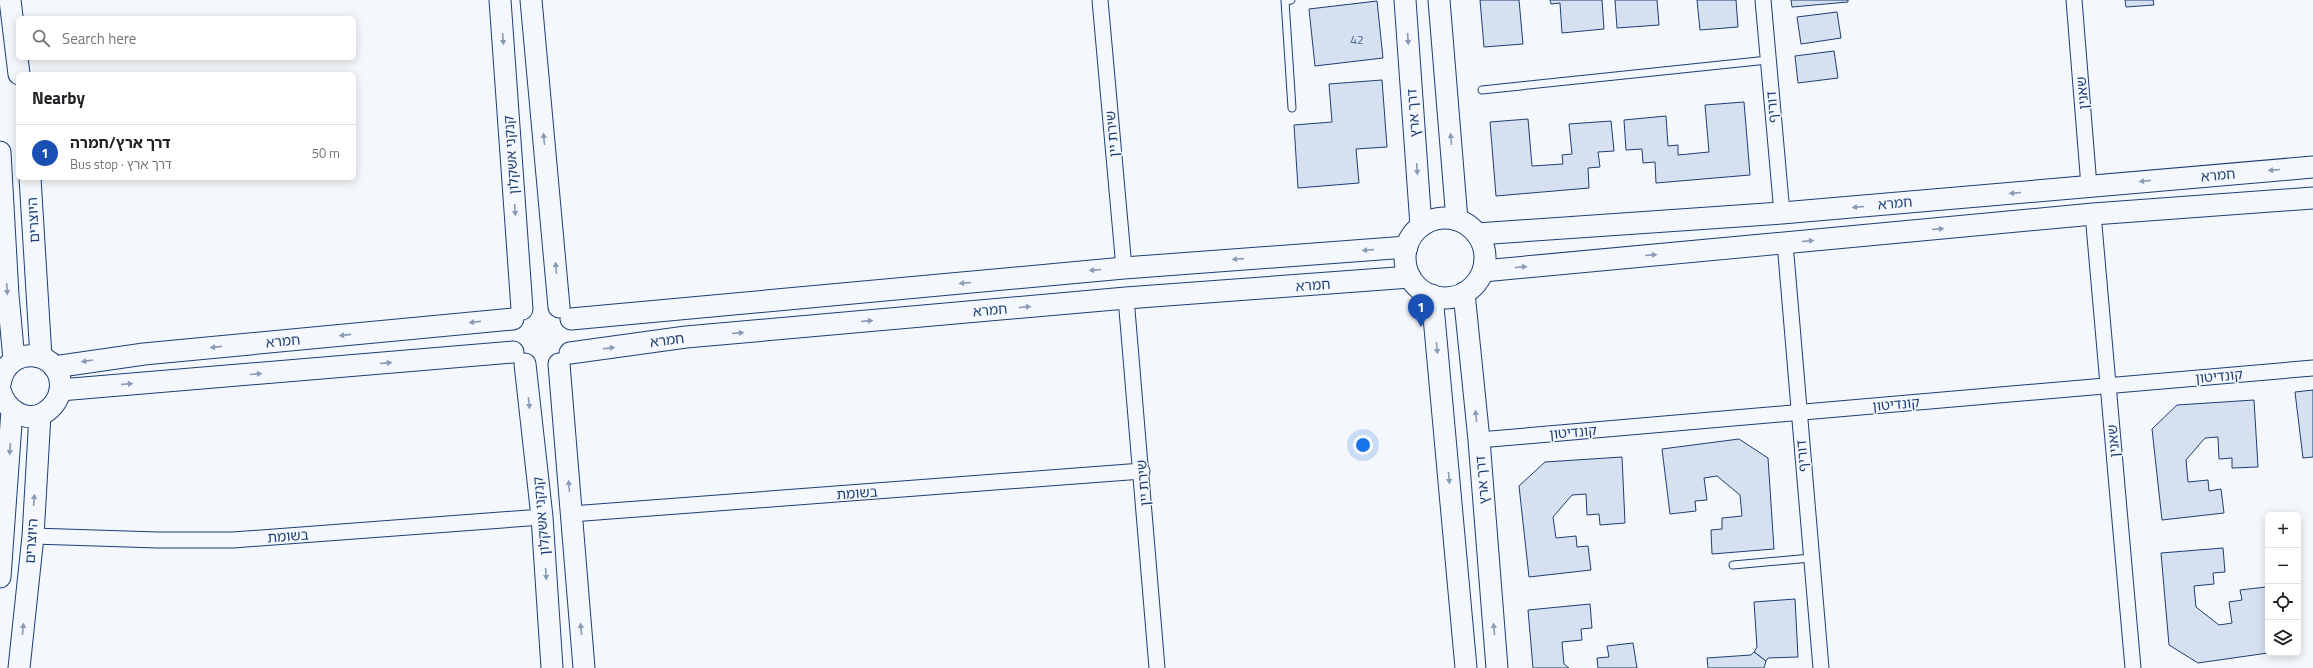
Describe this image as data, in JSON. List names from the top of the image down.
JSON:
{
  "streets": {
    "street": [
      "שאנין",
      "דוריף",
      "דרך ארץ",
      "שירת יין",
      "קנקני אשקלון",
      "חמרא",
      "היוצרים",
      "קונדיטון",
      "בשומת"
    ]
  },
  "crossings": [
    ["שאנין", "חמרא"],
    ["שאנין", "קונדיטון"],
    ["דוריף", "חמרא"],
    ["דוריף", "קונדיטון"],
    ["דרך ארץ", "חמרא"],
    ["דרך ארץ", "קונדיטון"],
    ["שירת יין", "חמרא"],
    ["שירת יין", "בשומת"],
    ["קנקני אשקלון", "חמרא"],
    ["קנקני אשקלון", "בשומת"],
    ["חמרא", "היוצרים"],
    ["היוצרים", "בשומת"]
  ],
  "house_numbers": ["42"],
  "page": {
    "search": "Search here",
    "heading": "Nearby",
    "list": [
      {
        "mark": "1",
        "name": "דרך ארץ/חמרה",
        "note": "Bus stop · דרך ארץ",
        "value": "50 m"
      }
    ],
    "pins": "1",
    "map_buttons": ["+", "−"]
  }
}
